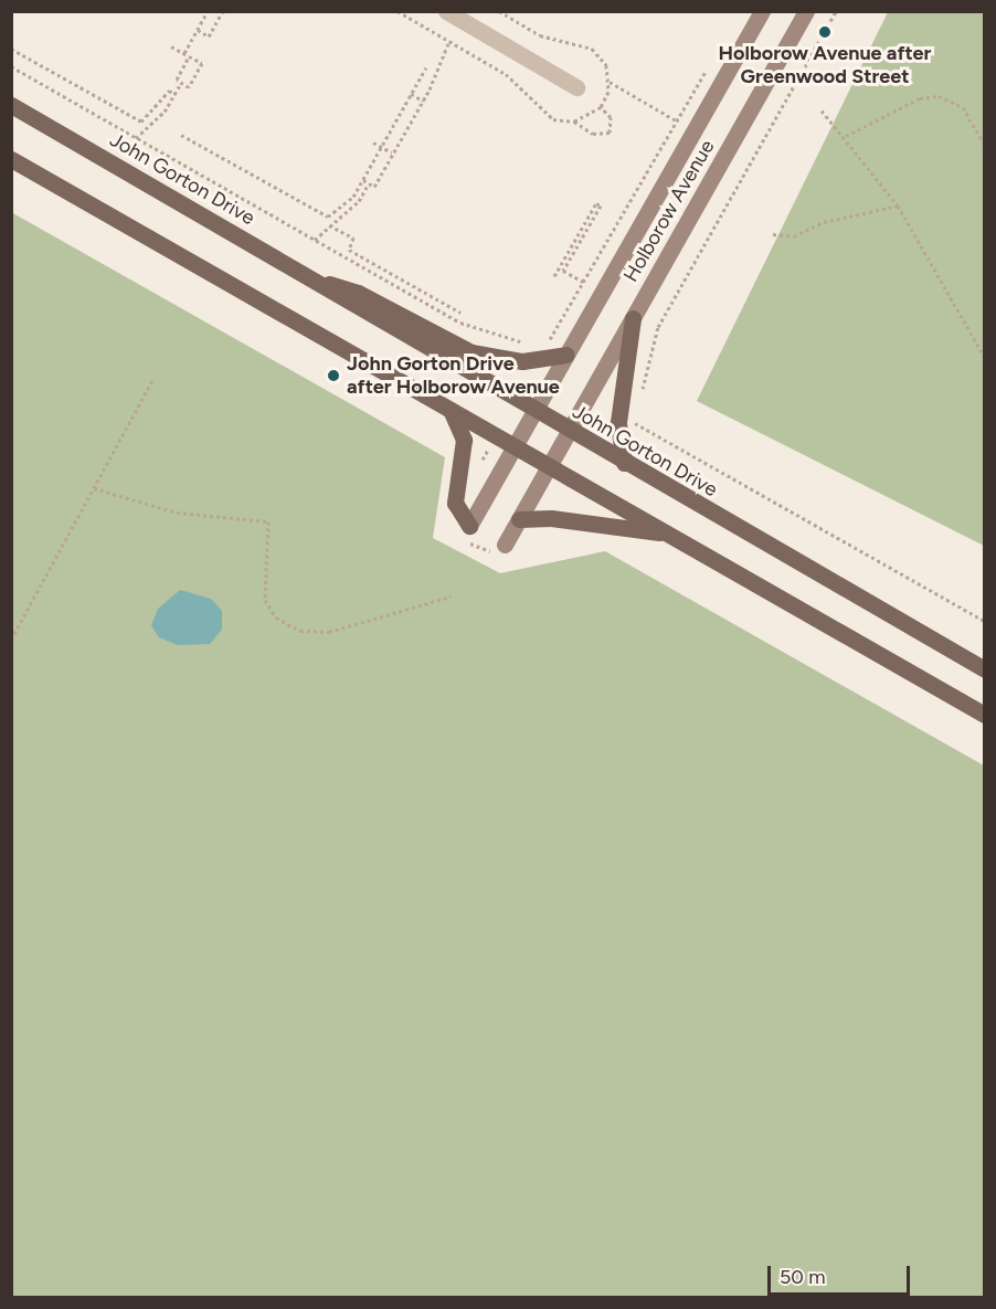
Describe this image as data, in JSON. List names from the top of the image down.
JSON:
{
  "streets": {
    "main road": ["John Gorton Drive", "Holborow Avenue"]
  },
  "crossings": [
    ["John Gorton Drive", "Holborow Avenue"]
  ],
  "places": ["Holborow Avenue after Greenwood Street", "John Gorton Drive after Holborow Avenue"],
  "scale_bar": "50 m"
}
